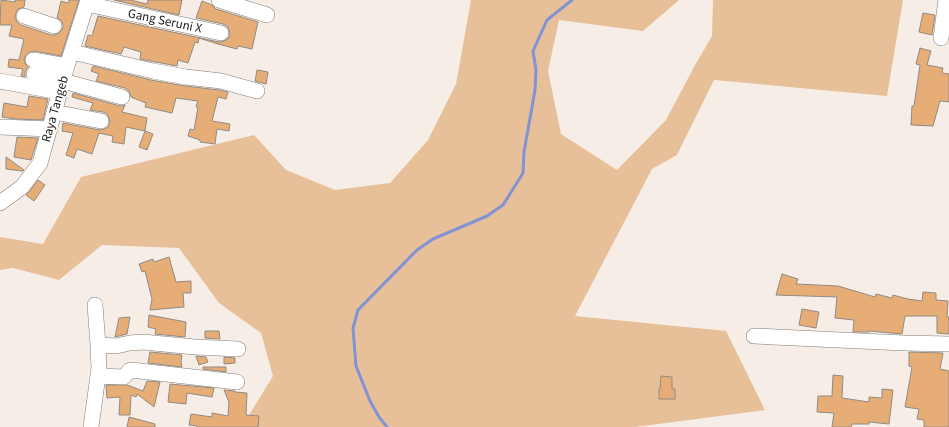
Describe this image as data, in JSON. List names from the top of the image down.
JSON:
{
  "streets": {
    "street": ["Gang Seruni X", "Raya Tangeb"]
  },
  "crossings": [
    ["Gang Seruni X", "Raya Tangeb"]
  ]
}
